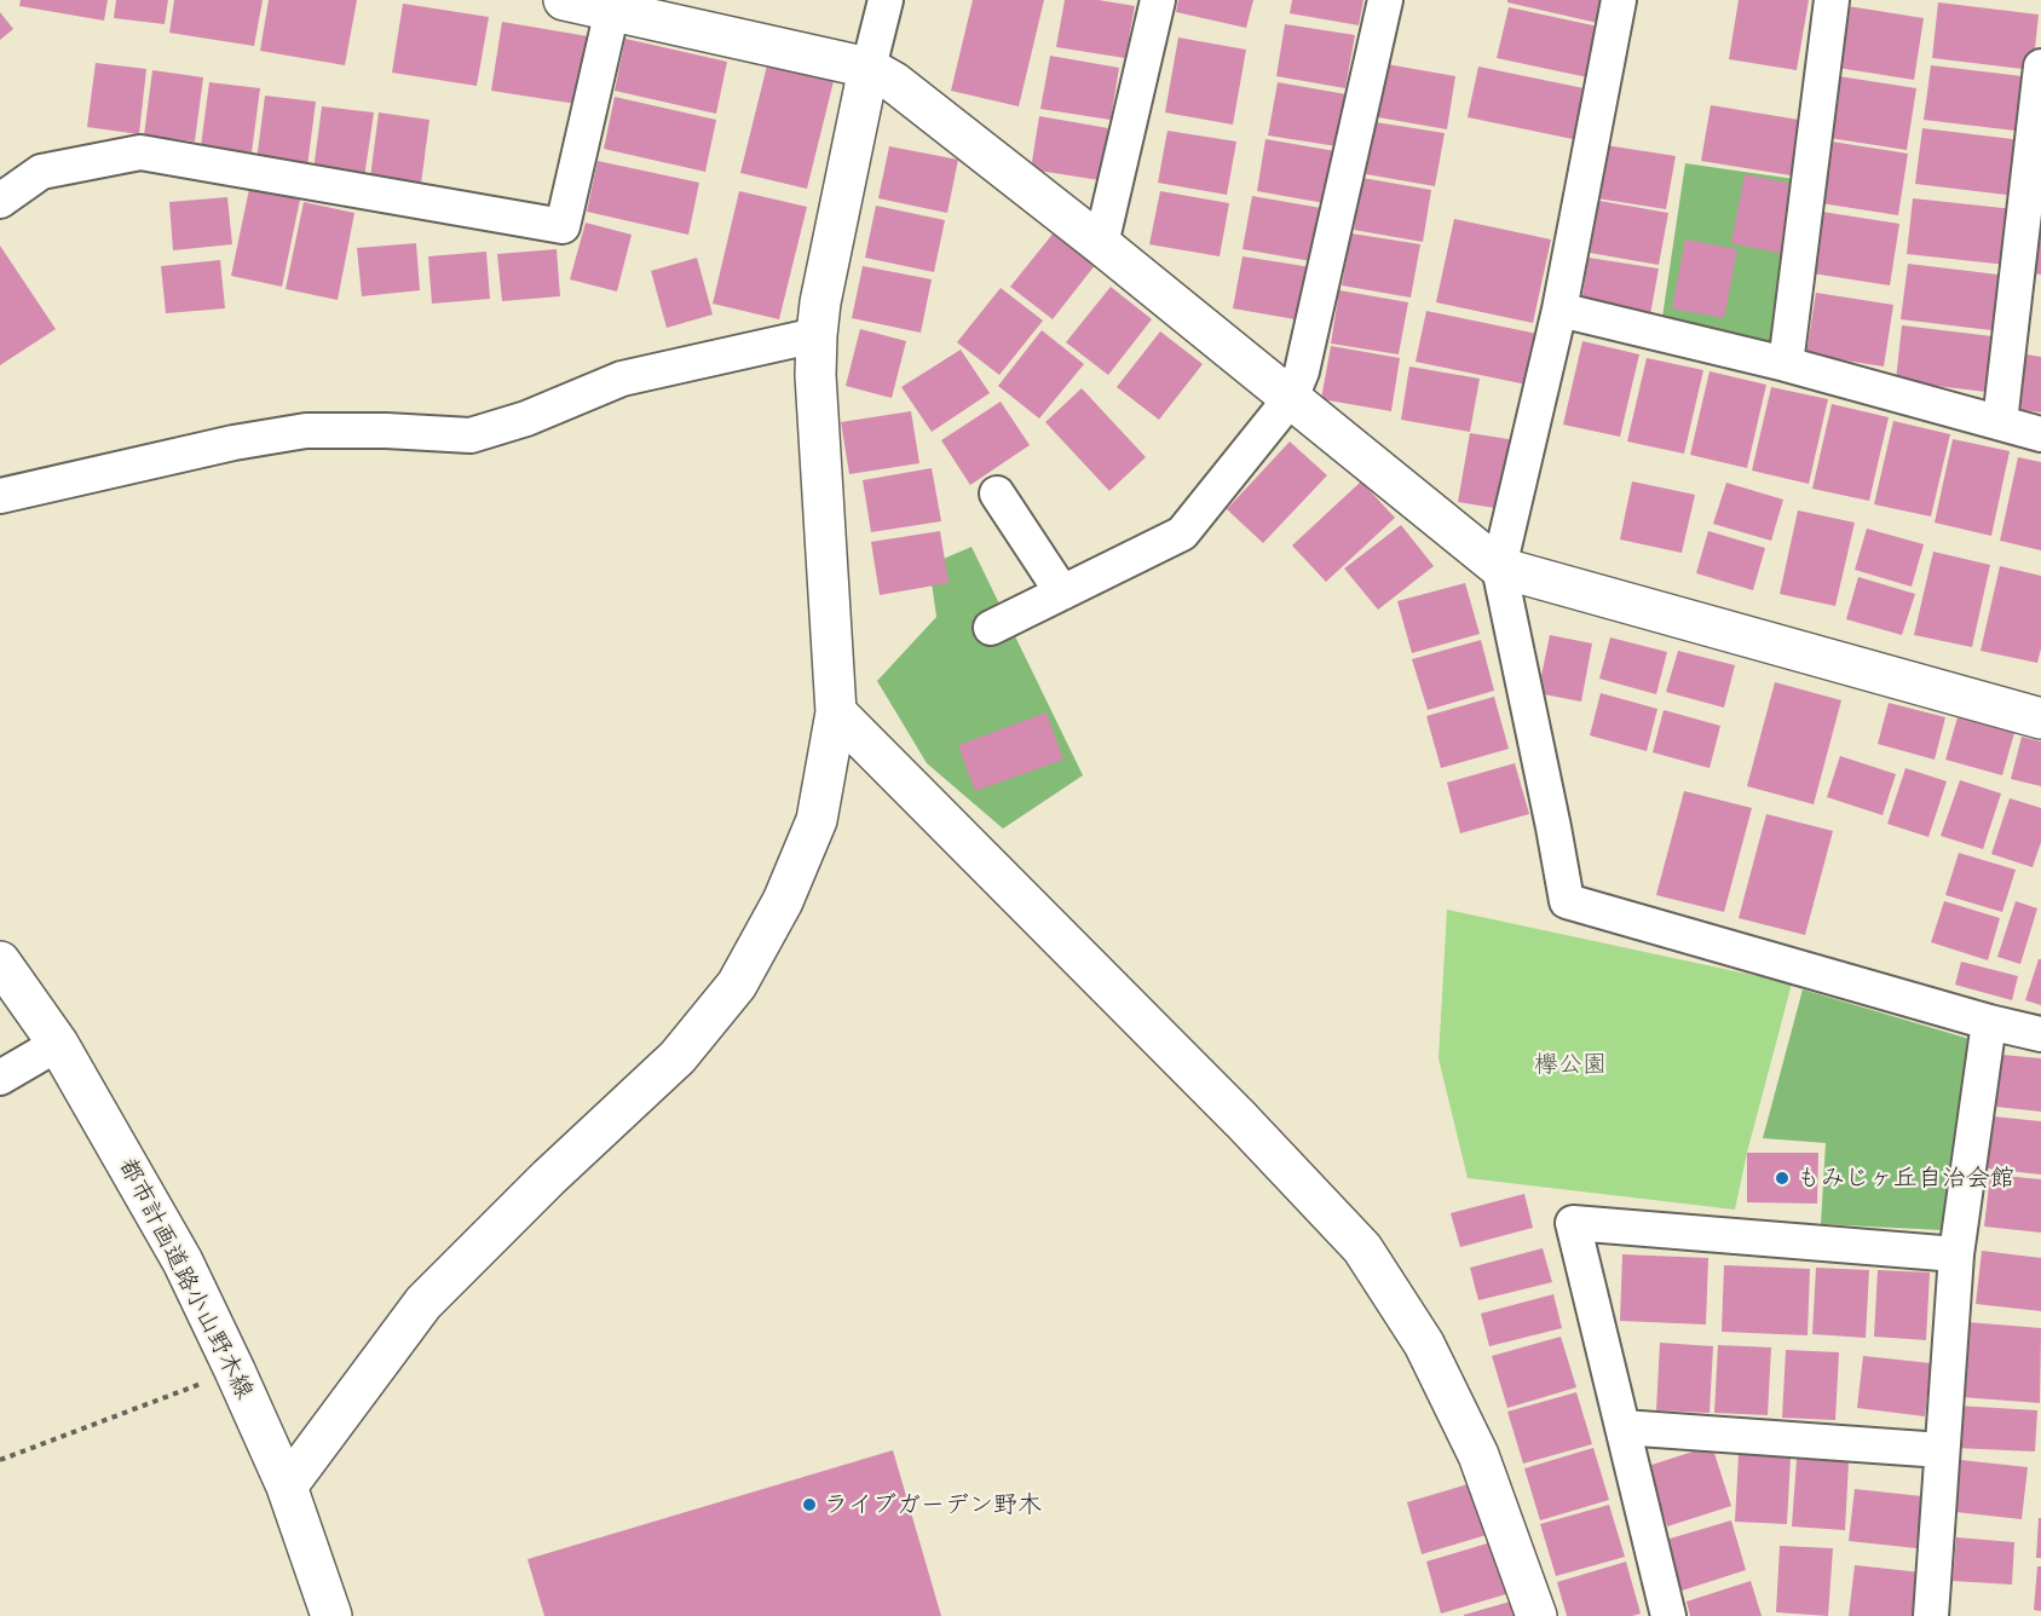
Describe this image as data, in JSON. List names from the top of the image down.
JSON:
{
  "streets": {
    "street": ["都市計画道路小山野木線"]
  },
  "parks": ["欅公園"],
  "places": ["もみじヶ丘自治会館", "ライブガーデン野木"]
}
